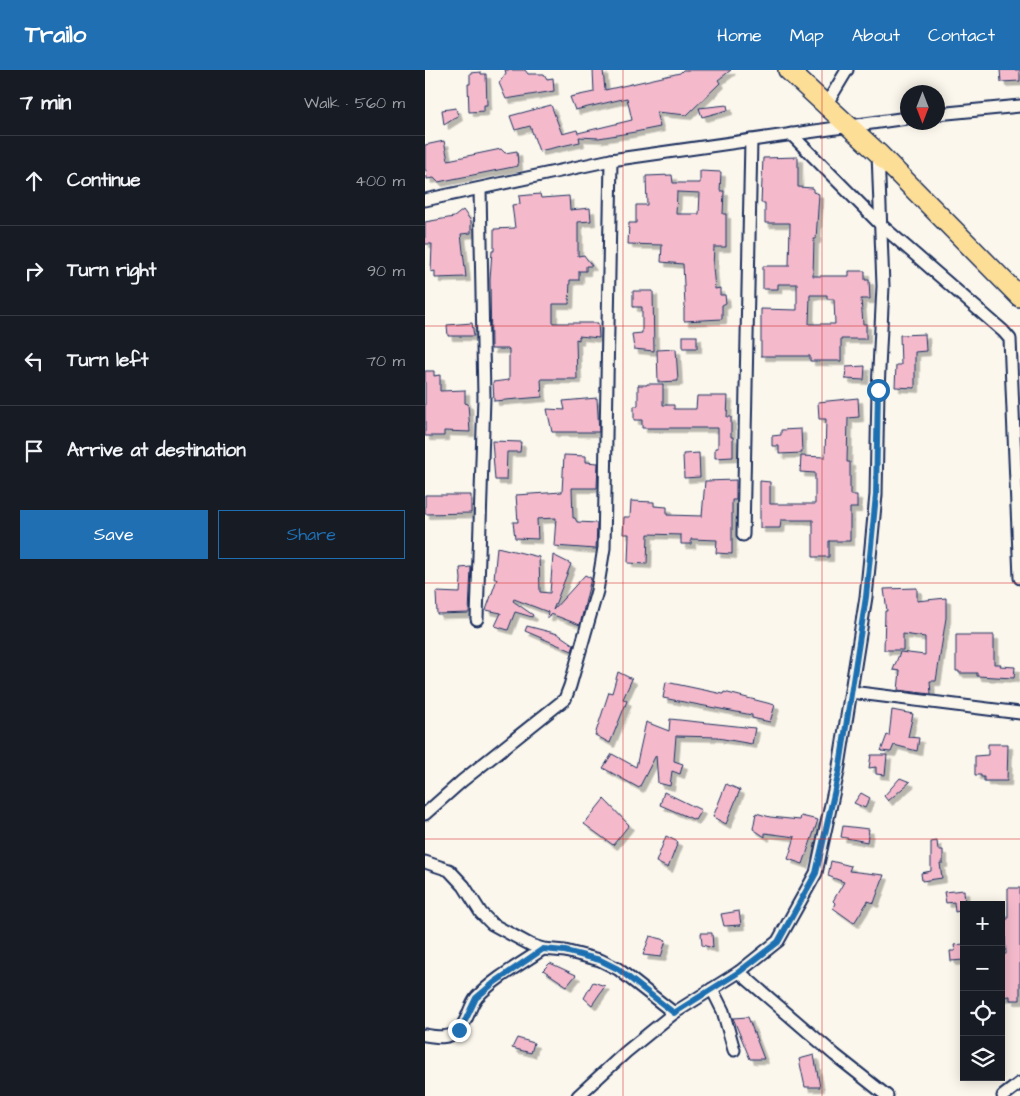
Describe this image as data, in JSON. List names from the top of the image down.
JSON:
{
  "north": "bottom",
  "page": {
    "header": "Trailo",
    "nav": [
      "Home",
      "Map",
      "About",
      "Contact"
    ],
    "heading": ["7 min", "Walk · 560 m"],
    "list": [
      ["Continue", "400 m"],
      ["Turn right", "90 m"],
      ["Turn left", "70 m"],
      "Arrive at destination"
    ],
    "buttons": ["Save", "Share"],
    "map_buttons": ["+", "−"]
  }
}
